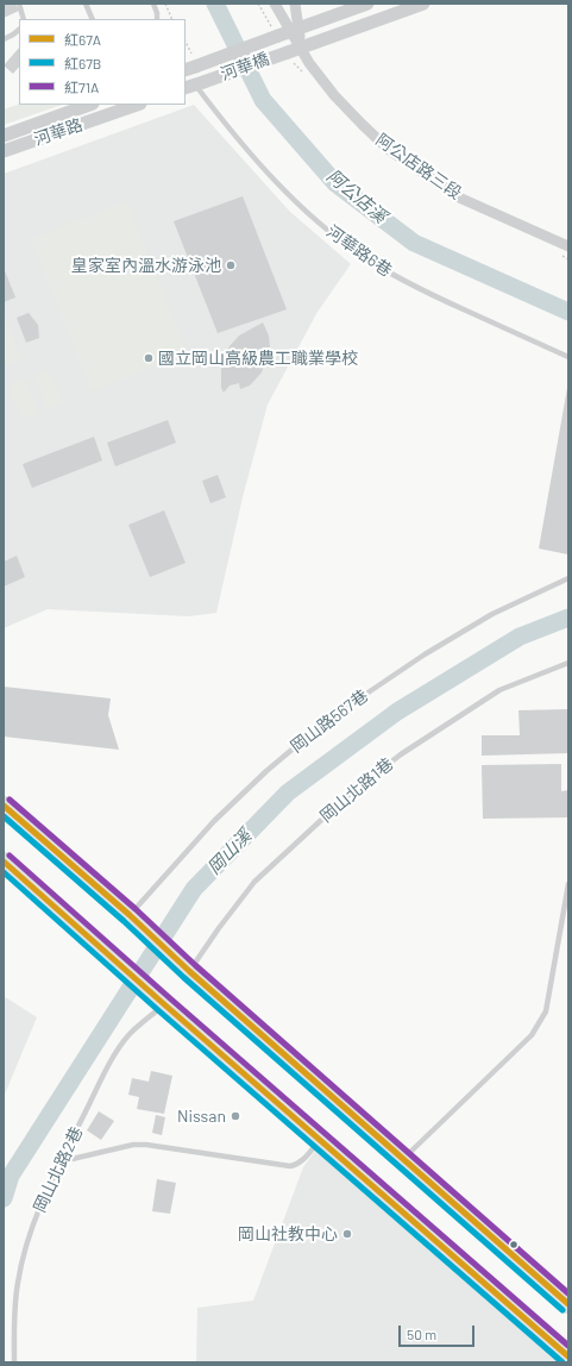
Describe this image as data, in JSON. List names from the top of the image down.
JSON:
{
  "streets": {
    "street": ["河華橋", "河華路", "阿公店路三段"],
    "lane": [
      "河華路6巷",
      "岡山路567巷",
      "岡山北路1巷",
      "岡山北路2巷"
    ]
  },
  "crossings": [
    ["河華橋", "阿公店路三段"],
    ["河華橋", "河華路6巷"]
  ],
  "water": ["阿公店溪", "岡山溪"],
  "places": [
    "皇家室內溫水游泳池",
    "國立岡山高級農工職業學校",
    "Nissan",
    "岡山社教中心"
  ],
  "lines": ["transit line 紅71A", "transit line 紅67A", "transit line 紅67B"],
  "legend": ["紅67A", "紅67B", "紅71A"],
  "scale_bar": "50 m"
}
